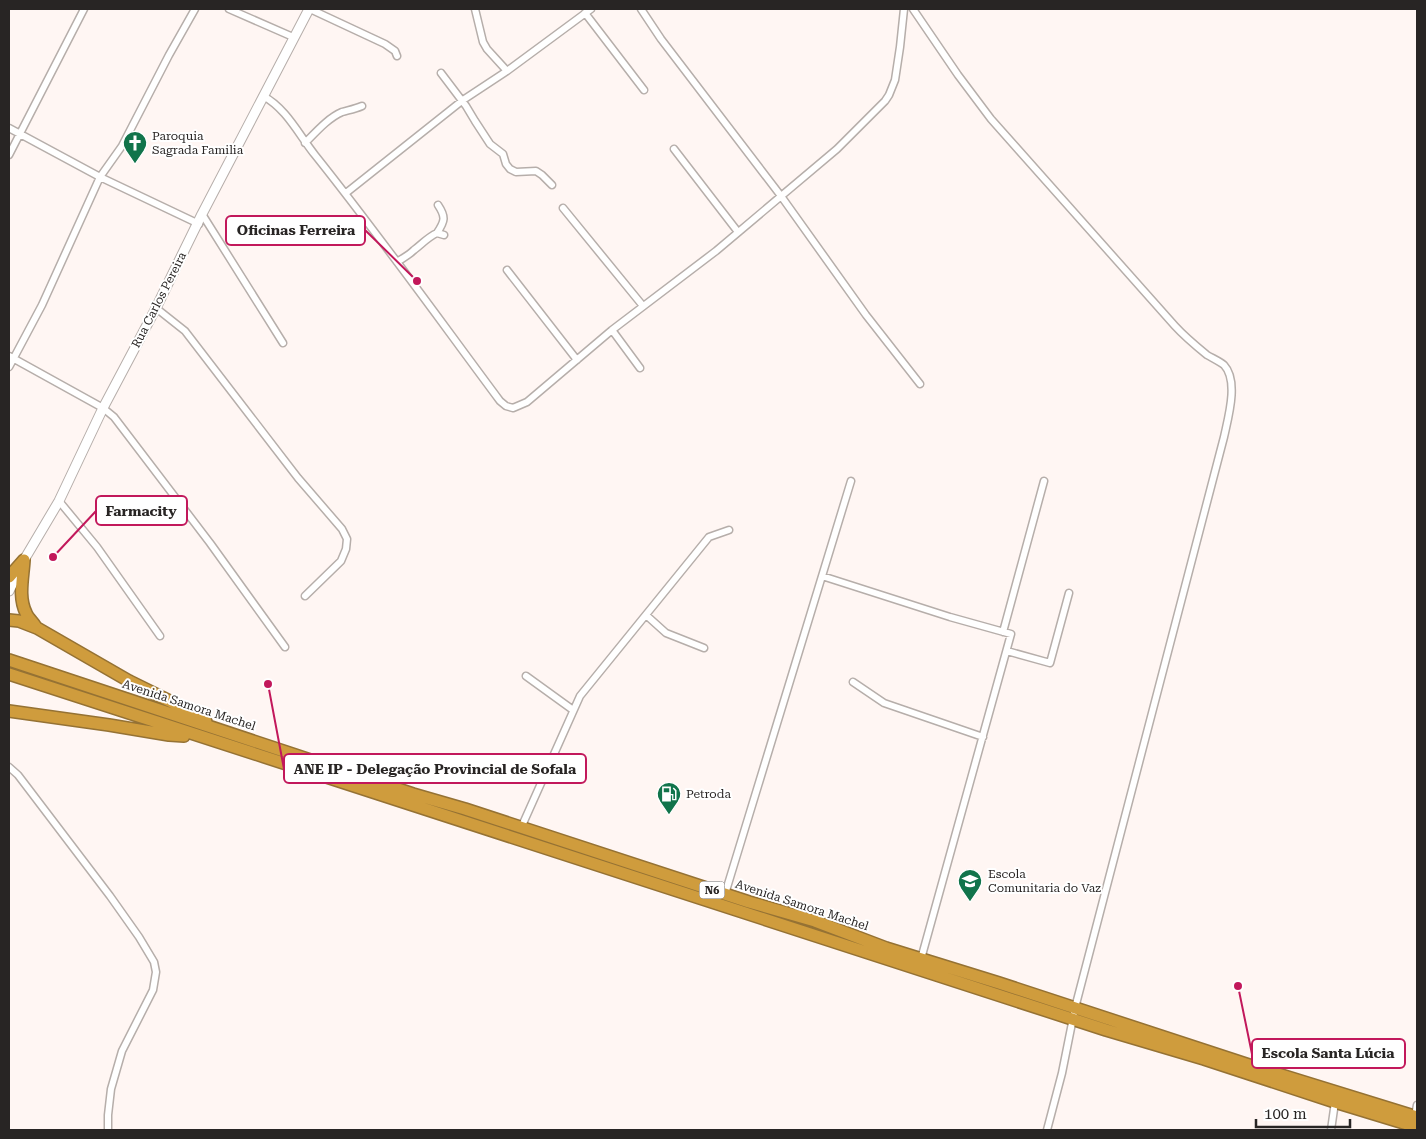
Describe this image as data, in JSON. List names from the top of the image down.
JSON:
{
  "streets": {
    "highway": ["Avenida Samora Machel", "N6"],
    "main road": ["Rua Carlos Pereira"]
  },
  "places": {
    "church": ["Paroquia Sagrada Familia"],
    "other": [
      "Oficinas Ferreira",
      "Farmacity",
      "ANE IP - Delegação Provincial de Sofala",
      "Escola Santa Lúcia"
    ],
    "fuel station": ["Petroda"],
    "school or university": ["Escola Comunitaria do Vaz"]
  },
  "scale_bar": "100 m"
}
